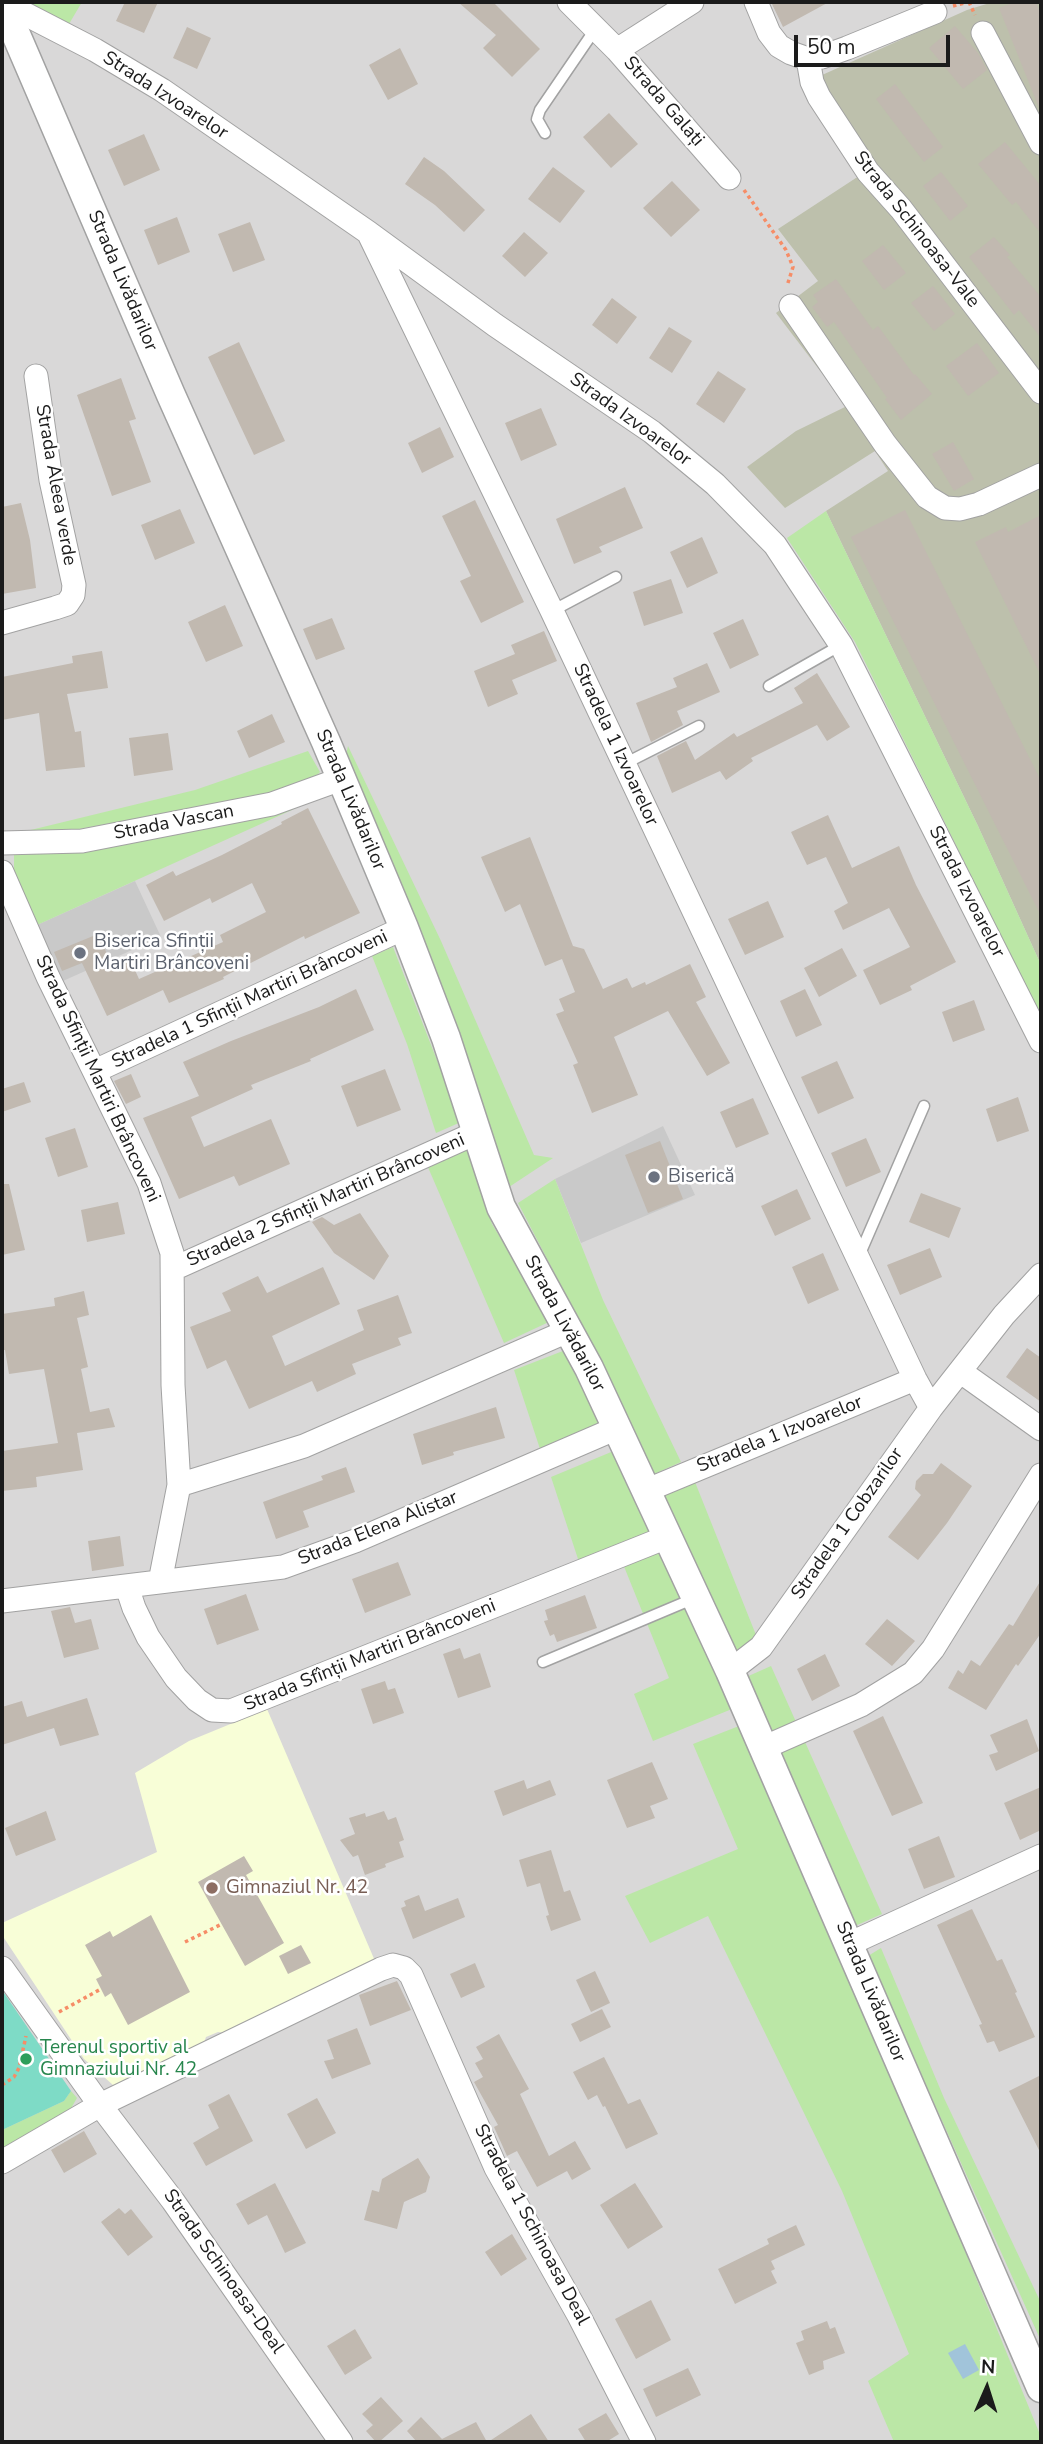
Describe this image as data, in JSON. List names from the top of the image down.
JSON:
{
  "streets": {
    "street": [
      "Strada Izvoarelor",
      "Strada Galați",
      "Strada Schinoasa-Vale",
      "Strada Livădarilor",
      "Strada Aleea verde",
      "Stradela 1 Izvoarelor",
      "Strada Vascan",
      "Stradela 1 Sfinții Martiri Brâncoveni",
      "Strada Sfinții Martiri Brâncoveni",
      "Stradela 2 Sfinții Martiri Brâncoveni",
      "Stradela 1 Cobzarilor",
      "Strada Elena Alistar",
      "Strada Sfînții Martiri Brâncoveni",
      "Stradela 1 Schinoasa Deal",
      "Strada Schinoasa-Deal"
    ]
  },
  "crossings": [
    ["Strada Izvoarelor", "Strada Livădarilor"],
    ["Strada Izvoarelor", "Stradela 1 Izvoarelor"],
    ["Strada Livădarilor", "Stradela 1 Izvoarelor"],
    ["Strada Livădarilor", "Strada Vascan"],
    ["Strada Livădarilor", "Stradela 1 Sfinții Martiri Brâncoveni"],
    ["Strada Livădarilor", "Stradela 2 Sfinții Martiri Brâncoveni"],
    ["Strada Livădarilor", "Stradela 1 Cobzarilor"],
    ["Strada Livădarilor", "Strada Elena Alistar"],
    ["Strada Livădarilor", "Strada Sfînții Martiri Brâncoveni"],
    ["Stradela 1 Izvoarelor", "Stradela 1 Cobzarilor"],
    ["Stradela 1 Sfinții Martiri Brâncoveni", "Strada Sfinții Martiri Brâncoveni"],
    ["Strada Sfinții Martiri Brâncoveni", "Stradela 2 Sfinții Martiri Brâncoveni"],
    ["Strada Sfinții Martiri Brâncoveni", "Strada Elena Alistar"],
    ["Strada Elena Alistar", "Strada Sfînții Martiri Brâncoveni"],
    ["Stradela 1 Schinoasa Deal", "Strada Schinoasa-Deal"]
  ],
  "places": [
    "Biserica Sfinții Martiri Brâncoveni",
    "Biserică",
    "Gimnaziul Nr. 42",
    "Terenul sportiv al Gimnaziului Nr. 42"
  ],
  "scale_bar": "50 m",
  "north": "top"
}
